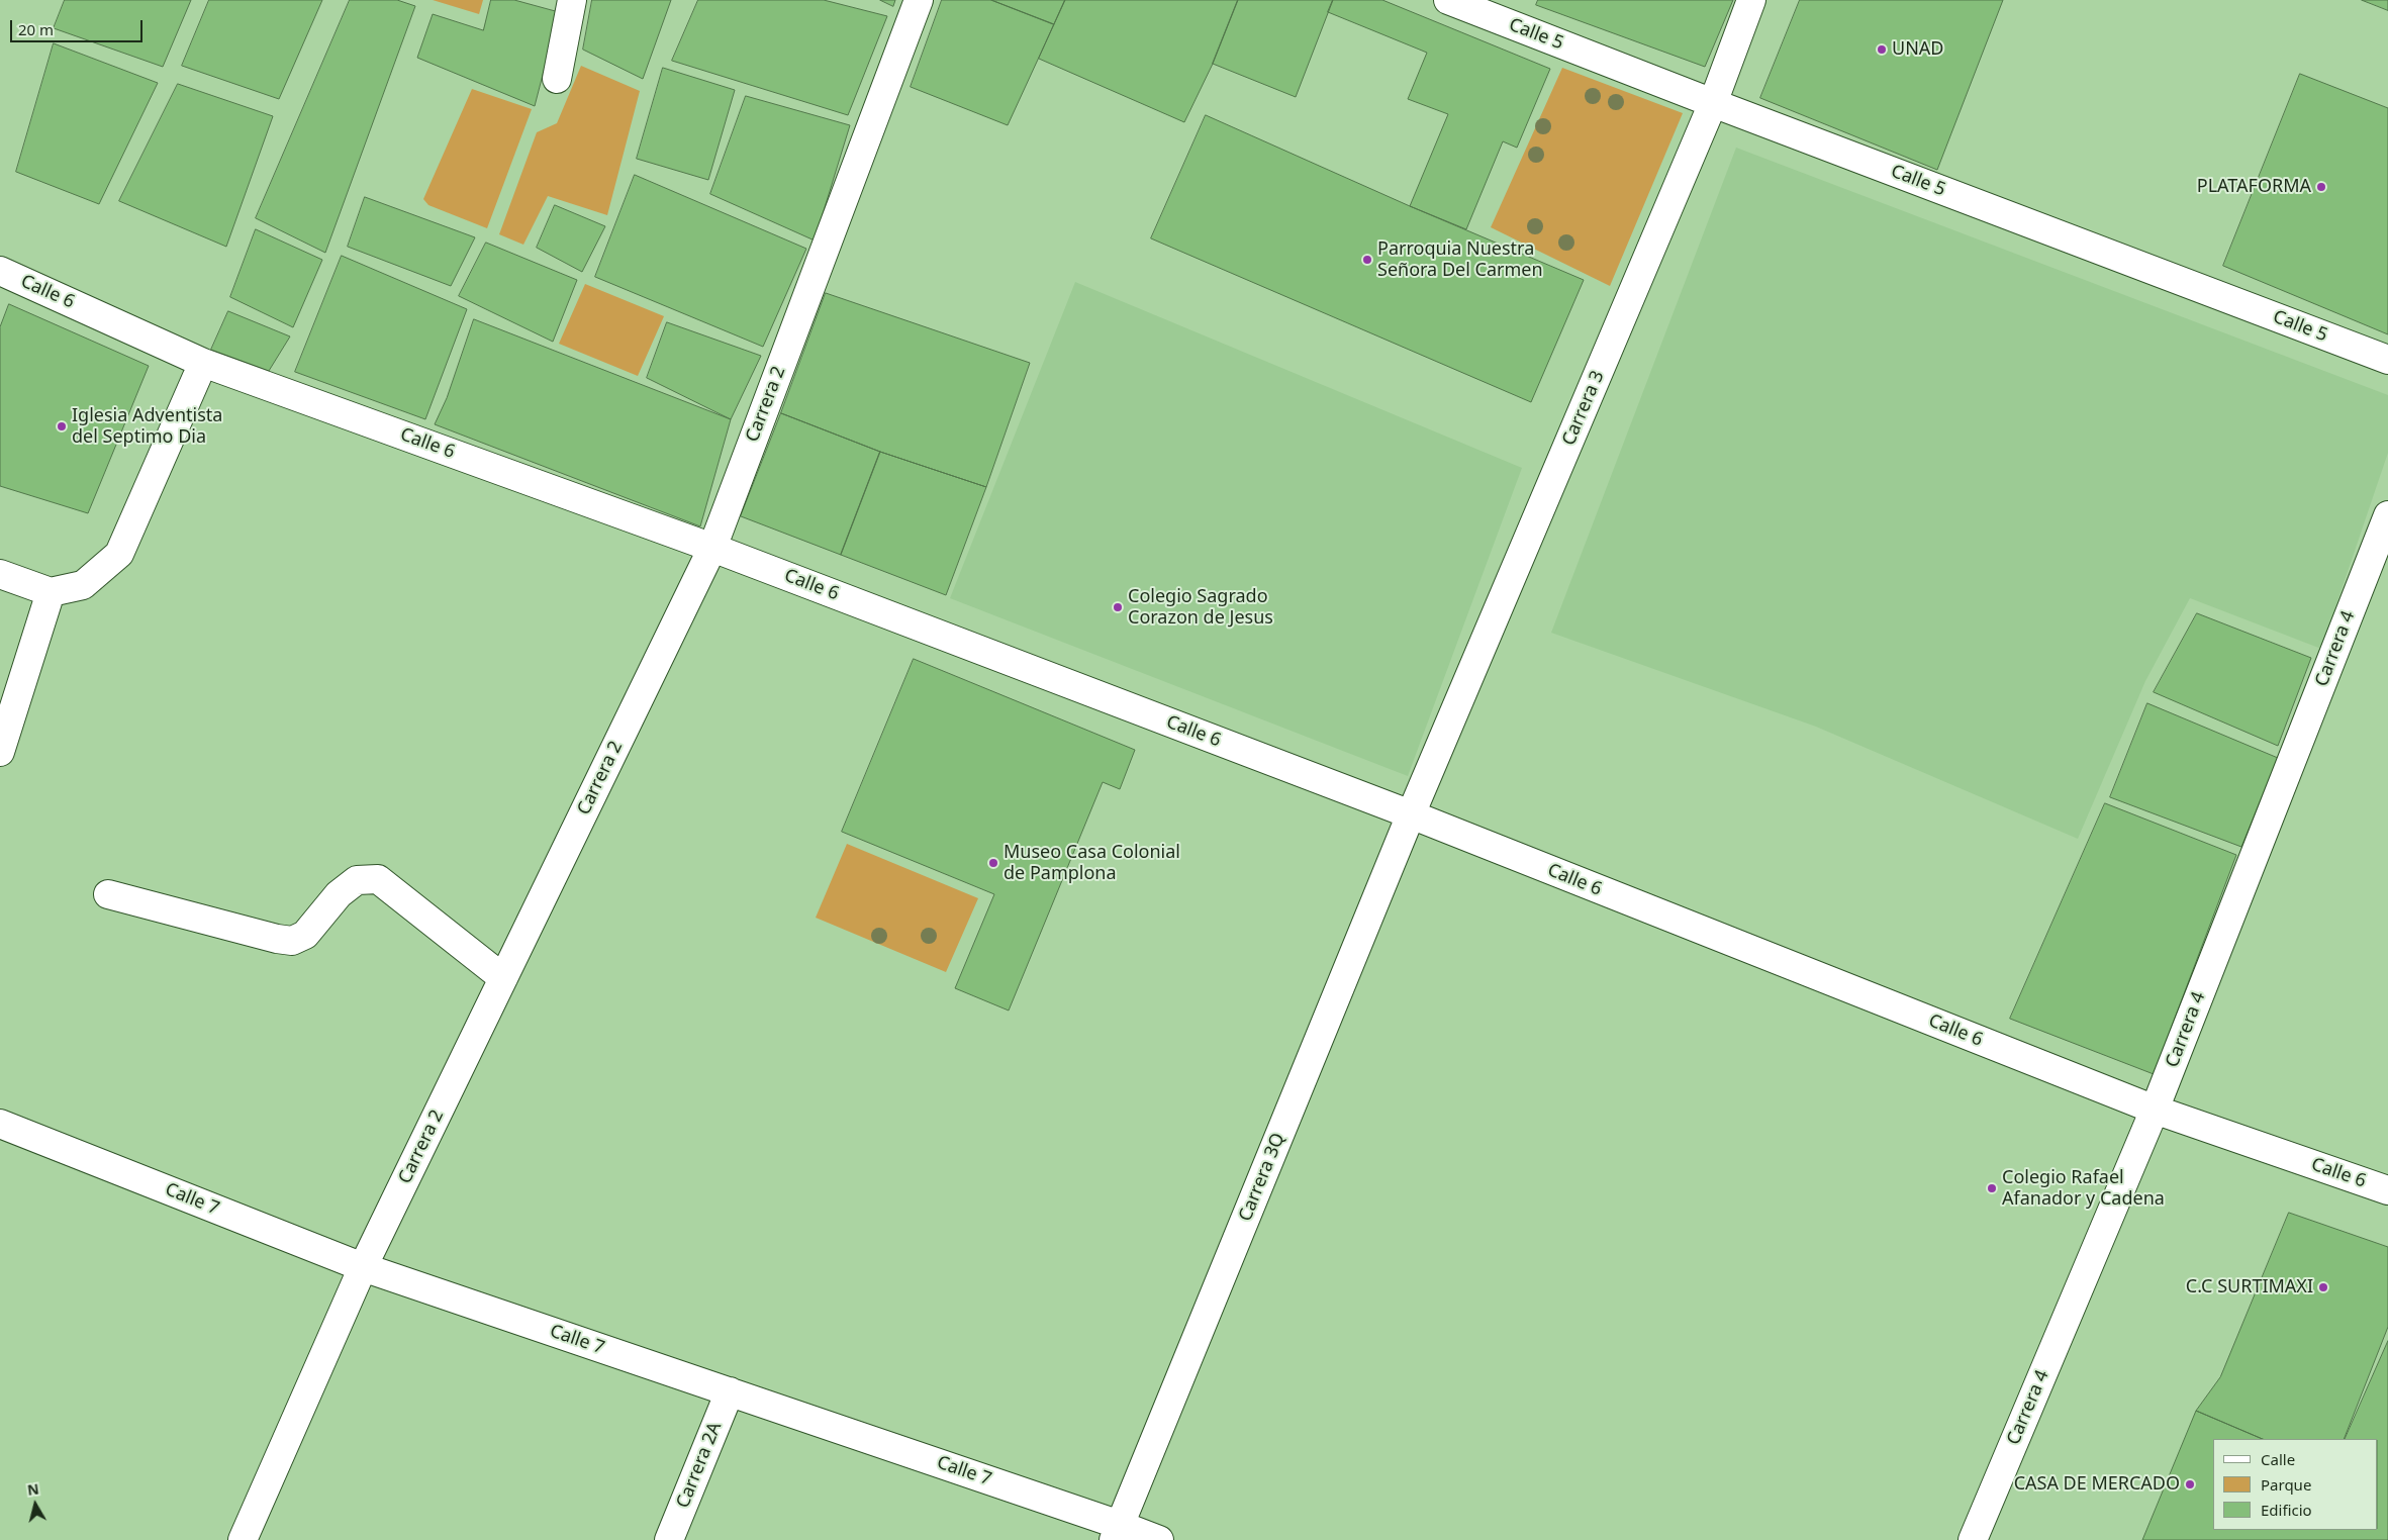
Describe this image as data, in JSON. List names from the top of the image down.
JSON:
{
  "streets": {
    "street": [
      "Calle 5",
      "Calle 6",
      "Carrera 2",
      "Carrera 3",
      "Carrera 4",
      "Carrera 3Q",
      "Calle 7",
      "Carrera 2A"
    ]
  },
  "crossings": [
    ["Calle 5", "Carrera 3"],
    ["Calle 6", "Carrera 2"],
    ["Calle 6", "Carrera 3"],
    ["Calle 6", "Carrera 4"],
    ["Calle 6", "Carrera 3Q"],
    ["Carrera 2", "Calle 7"],
    ["Carrera 3", "Carrera 3Q"],
    ["Carrera 3Q", "Calle 7"],
    ["Calle 7", "Carrera 2A"]
  ],
  "places": [
    "UNAD",
    "PLATAFORMA",
    "Parroquia Nuestra Señora Del Carmen",
    "Iglesia Adventista del Septimo Dia",
    "Colegio Sagrado Corazon de Jesus",
    "Museo Casa Colonial de Pamplona",
    "Colegio Rafael Afanador y Cadena",
    "C.C SURTIMAXI",
    "CASA DE MERCADO"
  ],
  "legend": ["Calle", "Parque", "Edificio"],
  "scale_bar": "20 m",
  "north": "top"
}
